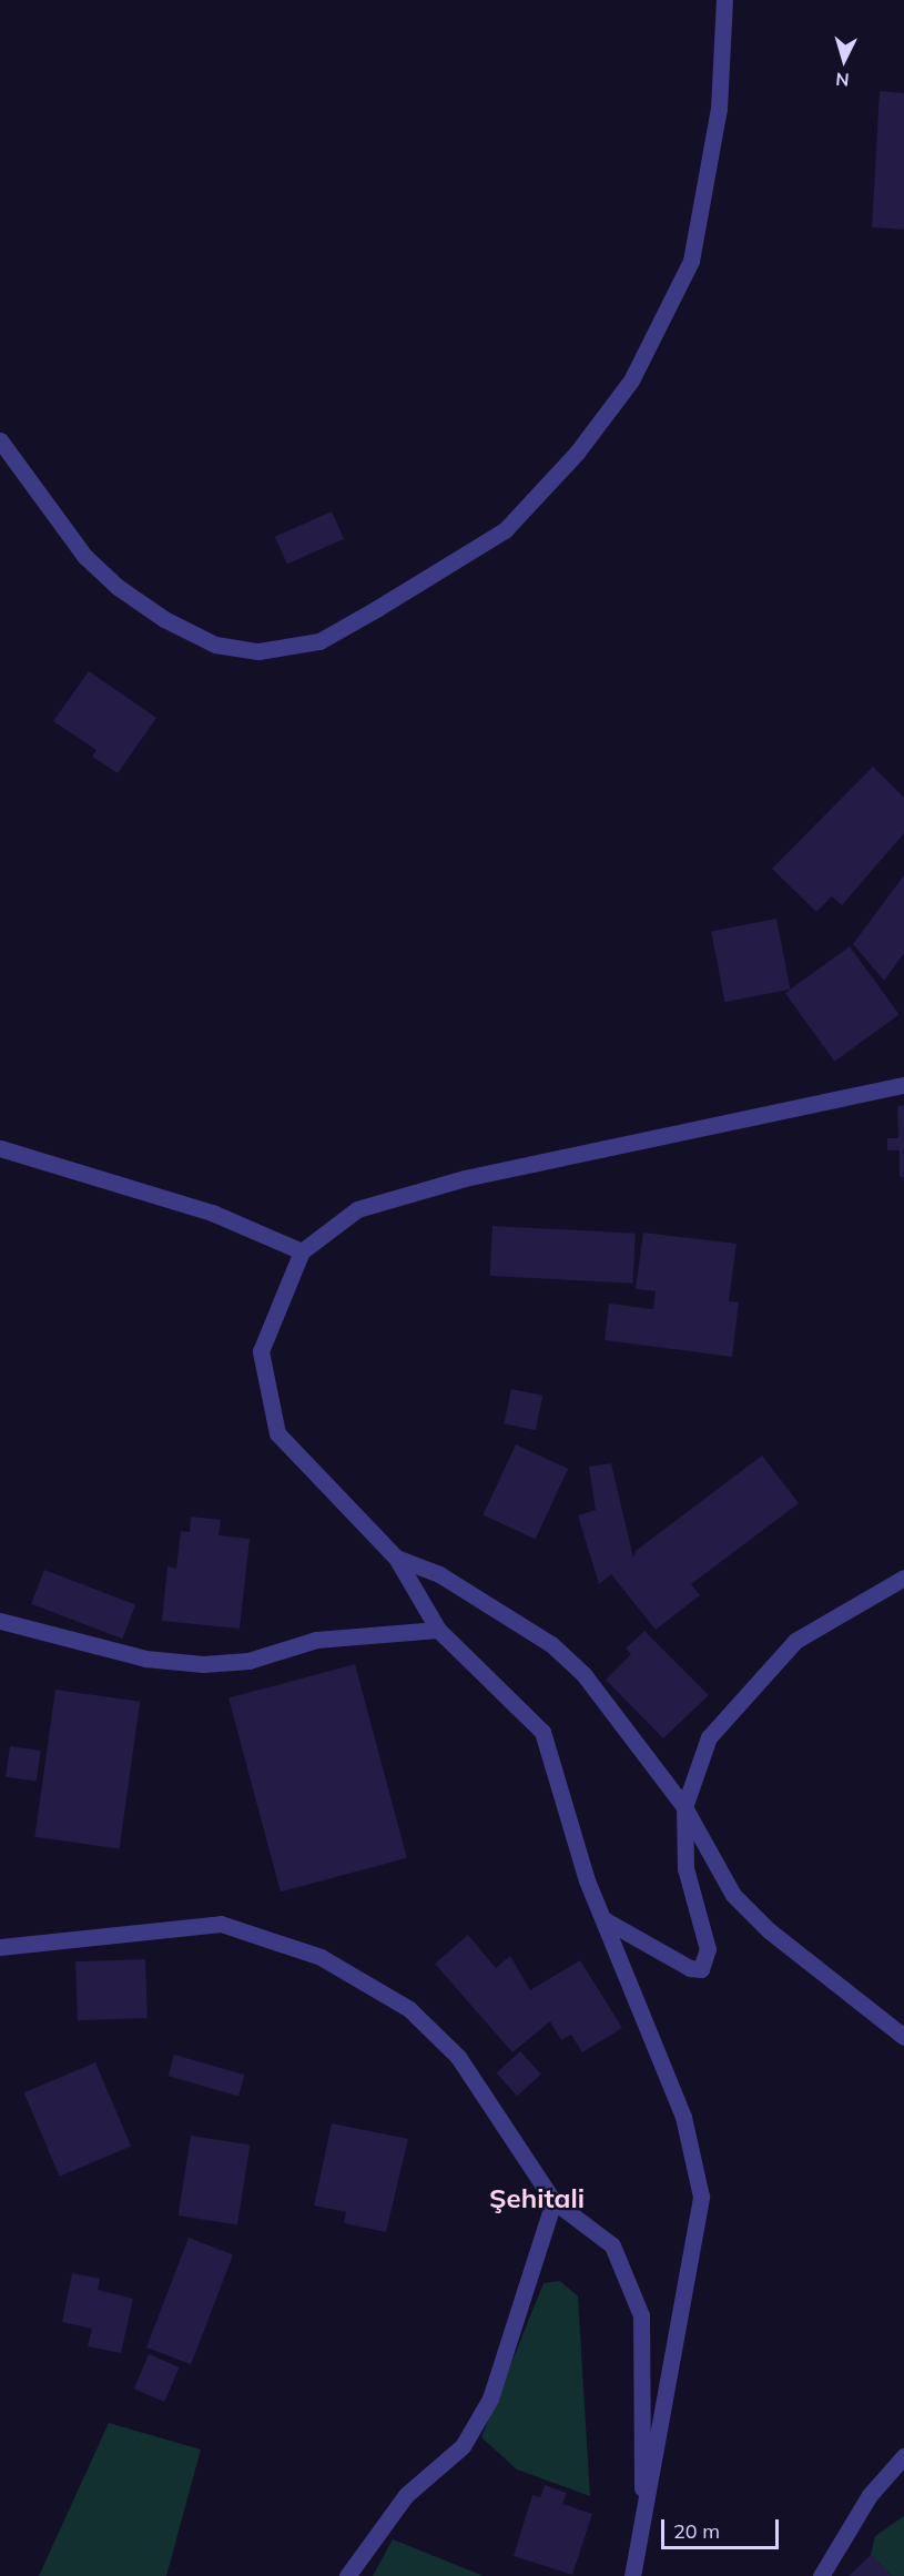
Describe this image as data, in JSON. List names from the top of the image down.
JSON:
{
  "districts": ["Şehitali"],
  "scale_bar": "20 m",
  "north": "bottom"
}
